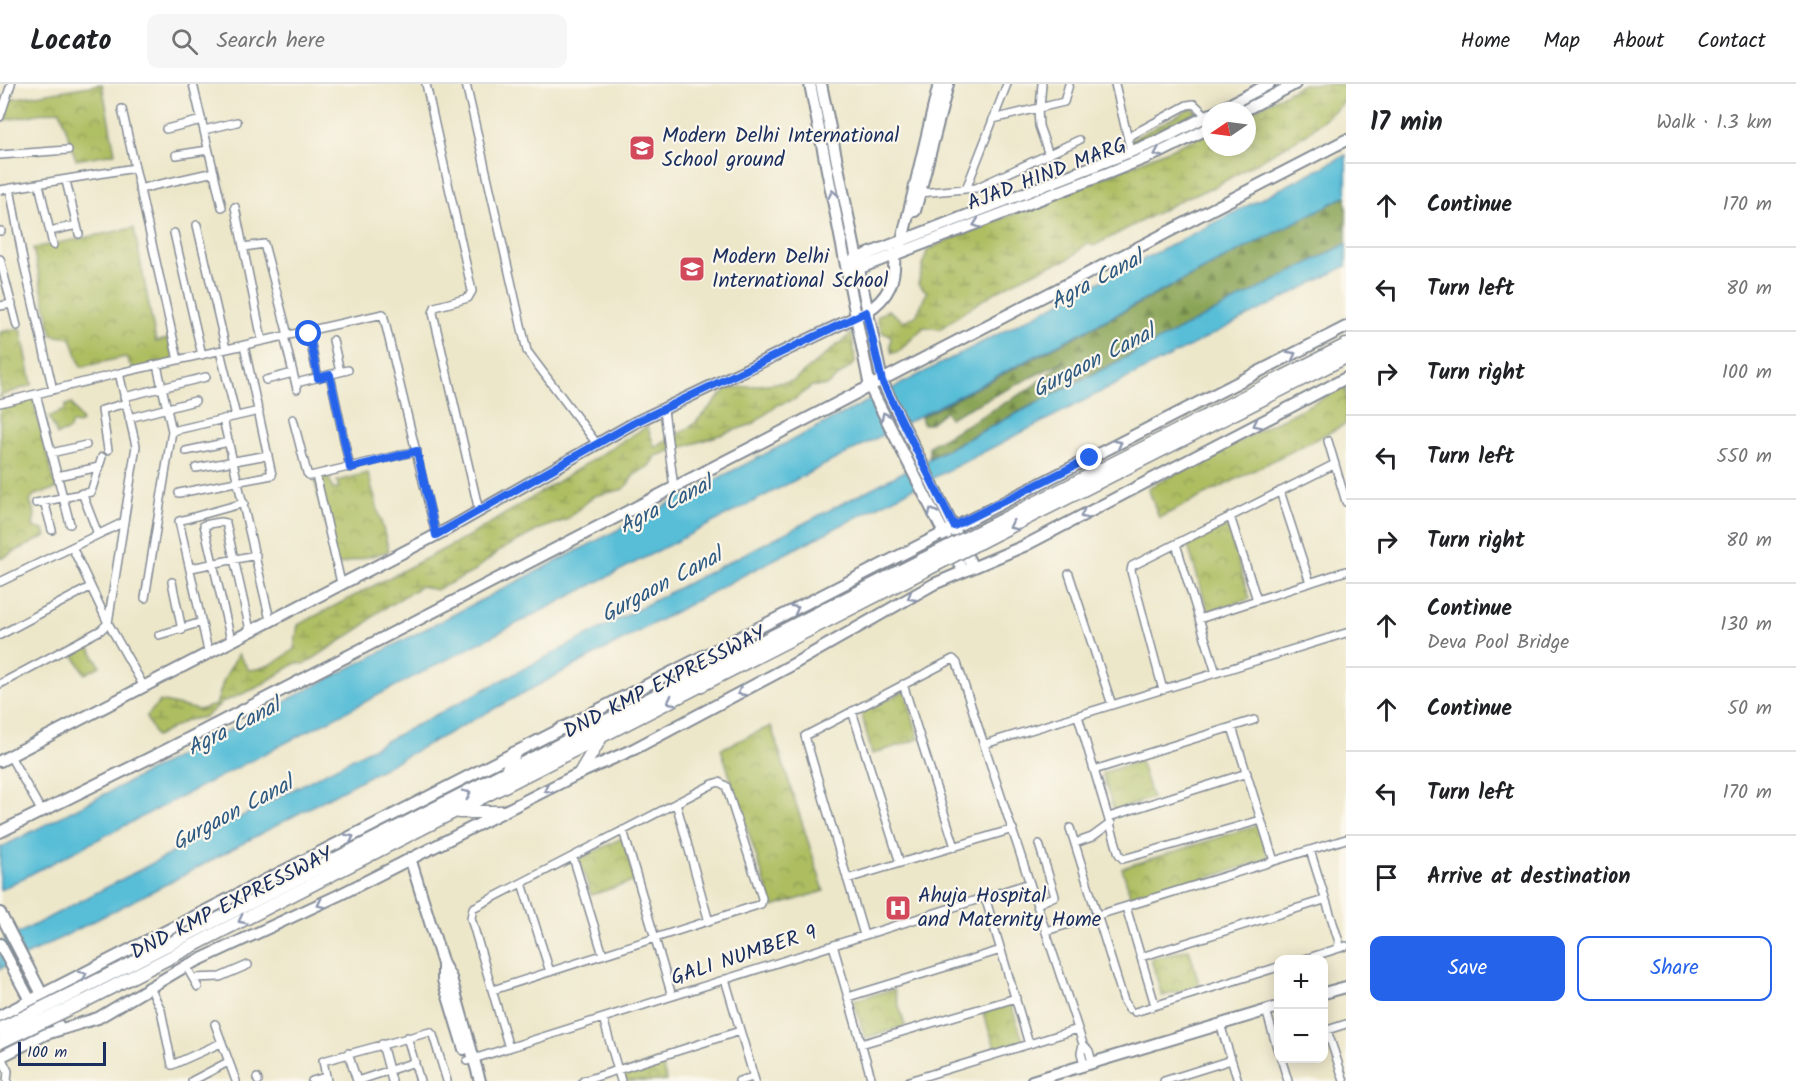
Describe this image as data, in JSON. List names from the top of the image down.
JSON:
{
  "streets": {
    "highway": ["DND KMP EXPRESSWAY"],
    "street": ["AJAD HIND MARG", "GALI NUMBER 9"]
  },
  "water": ["Agra Canal", "Gurgaon Canal"],
  "places": {
    "school or university": ["Modern Delhi International School ground", "Modern Delhi International School"],
    "hospital": ["Ahuja Hospital and Maternity Home"]
  },
  "scale_bar": "100 m",
  "north": "left",
  "page": {
    "header": "Locato",
    "search": "Search here",
    "nav": [
      "Home",
      "Map",
      "About",
      "Contact"
    ],
    "heading": ["17 min", "Walk · 1.3 km"],
    "list": [
      ["Continue", "170 m"],
      ["Turn left", "80 m"],
      ["Turn right", "100 m"],
      ["Turn left", "550 m"],
      ["Turn right", "80 m"],
      ["Continue", "Deva Pool Bridge", "130 m"],
      ["Continue", "50 m"],
      ["Turn left", "170 m"],
      "Arrive at destination"
    ],
    "buttons": ["Save", "Share"],
    "map_buttons": ["+", "−"],
    "scale": "100 m"
  }
}
